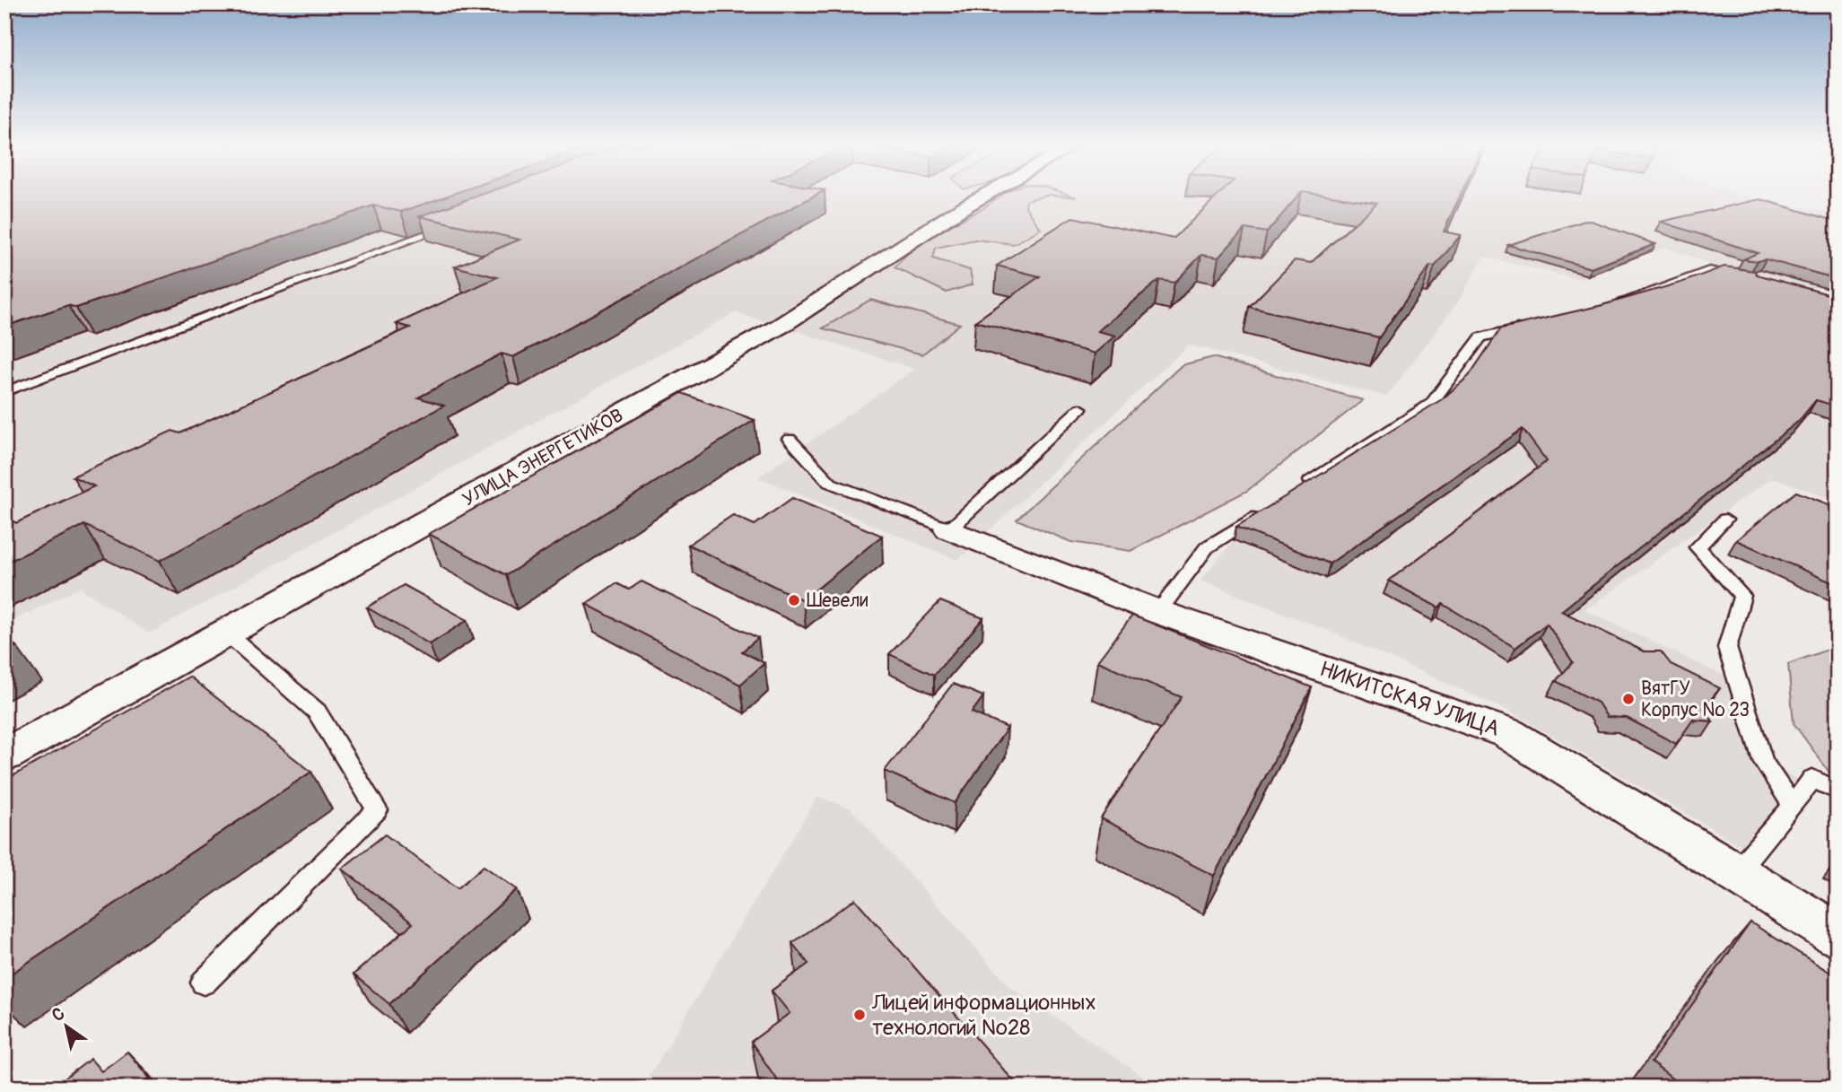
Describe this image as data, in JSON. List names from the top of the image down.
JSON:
{
  "streets": {
    "street": ["УЛИЦА ЭНЕРГЕТИКОВ", "НИКИТСКАЯ УЛИЦА"]
  },
  "places": ["Шевели", "ВятГУ Корпус № 23", "Лицей информационных технологий №28"],
  "north": "top left"
}
